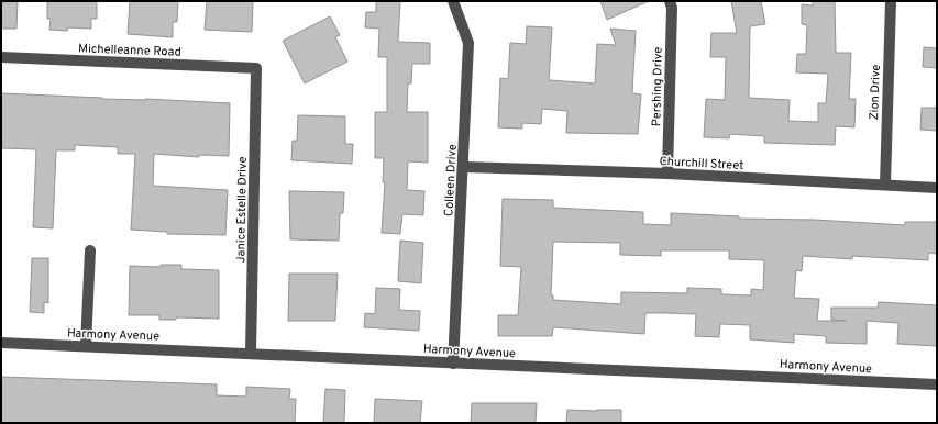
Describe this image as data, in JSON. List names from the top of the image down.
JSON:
{
  "streets": {
    "street": [
      "Michelleanne Road",
      "Pershing Drive",
      "Zion Drive",
      "Churchill Street",
      "Colleen Drive",
      "Janice Estelle Drive",
      "Harmony Avenue"
    ]
  },
  "crossings": [
    ["Michelleanne Road", "Janice Estelle Drive"],
    ["Pershing Drive", "Churchill Street"],
    ["Zion Drive", "Churchill Street"],
    ["Churchill Street", "Colleen Drive"],
    ["Colleen Drive", "Harmony Avenue"],
    ["Janice Estelle Drive", "Harmony Avenue"]
  ]
}
